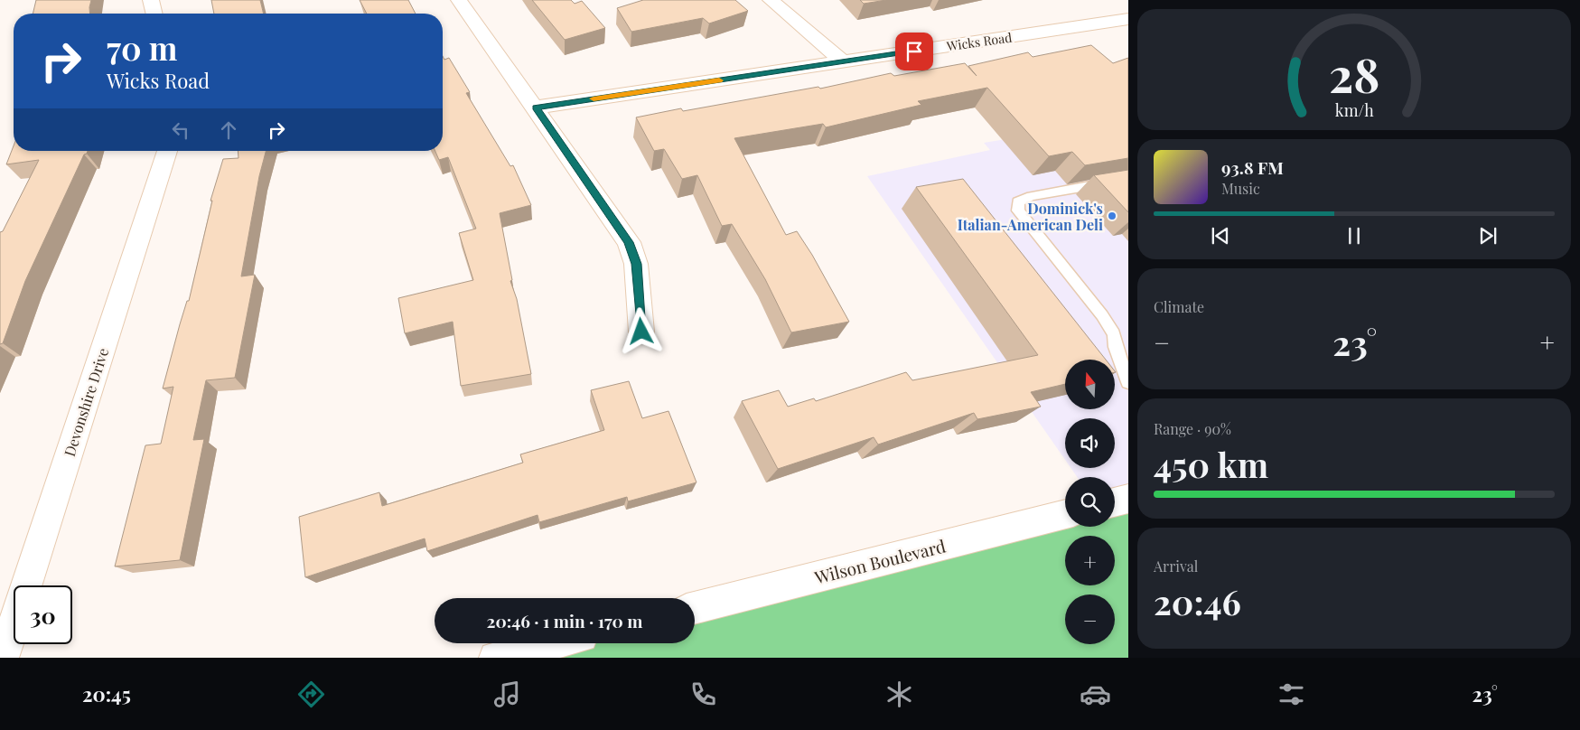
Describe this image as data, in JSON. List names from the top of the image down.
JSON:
{
  "streets": {
    "street": ["Wicks Road", "Devonshire Drive", "Wilson Boulevard"]
  },
  "places": ["Dominick's Italian-American Deli"],
  "north": "top",
  "page": {
    "turn": ["70 m", "Wicks Road"],
    "song": ["93.8 FM", "Music"],
    "tile": [
      "Climate",
      ["Range · 90%", "450 km"],
      ["Arrival", "20:46"]
    ],
    "heat": ["−", "23°", "+"],
    "map_buttons": ["+", "−"],
    "limit": "30",
    "trip": "20:46 · 1 min · 170 m",
    "tabs": ["20:45", "23°"],
    "gauge": ["28", "km/h"]
  }
}
